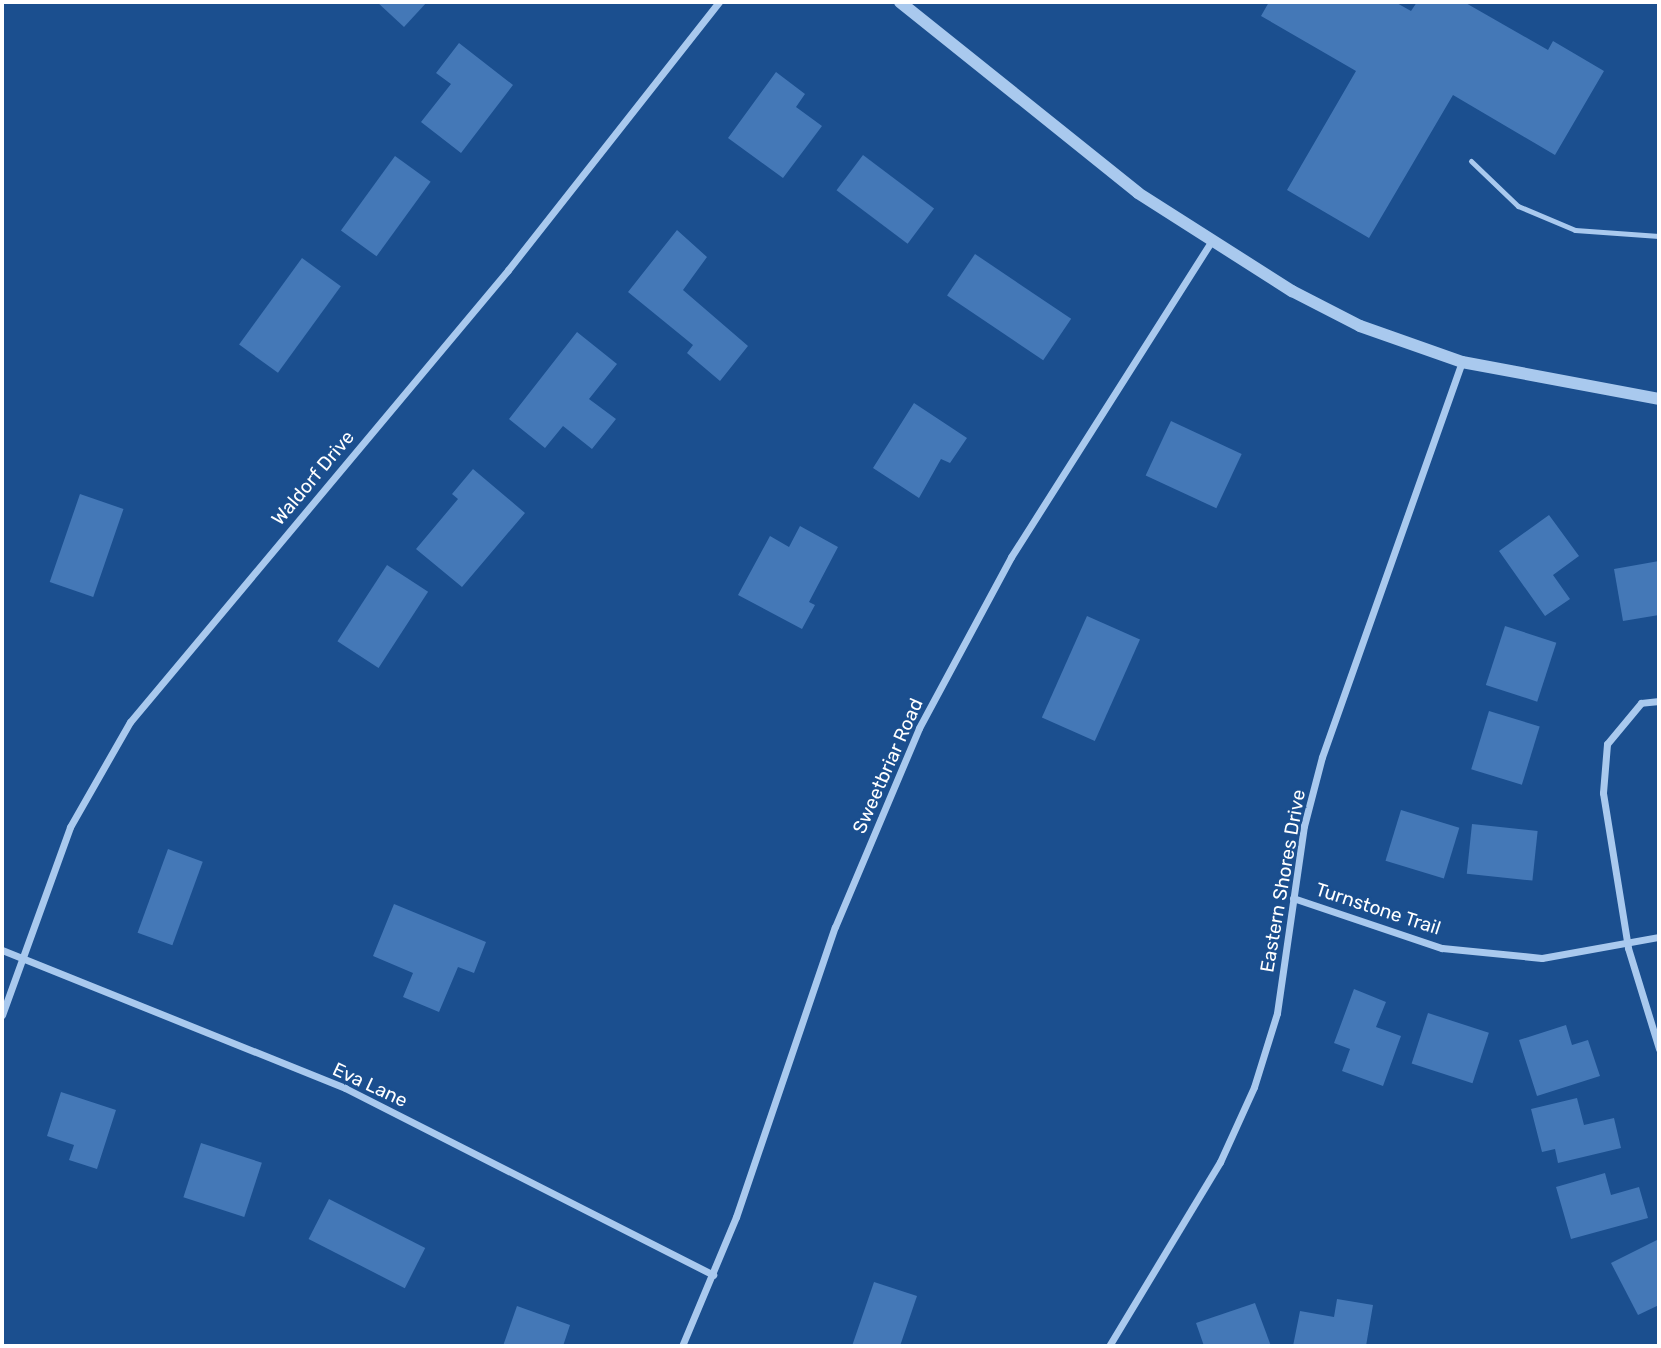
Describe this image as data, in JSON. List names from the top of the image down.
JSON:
{
  "streets": {
    "street": [
      "Waldorf Drive",
      "Sweetbriar Road",
      "Eastern Shores Drive",
      "Turnstone Trail",
      "Eva Lane"
    ]
  },
  "crossings": [
    ["Waldorf Drive", "Eva Lane"],
    ["Sweetbriar Road", "Eva Lane"],
    ["Eastern Shores Drive", "Turnstone Trail"]
  ]
}
